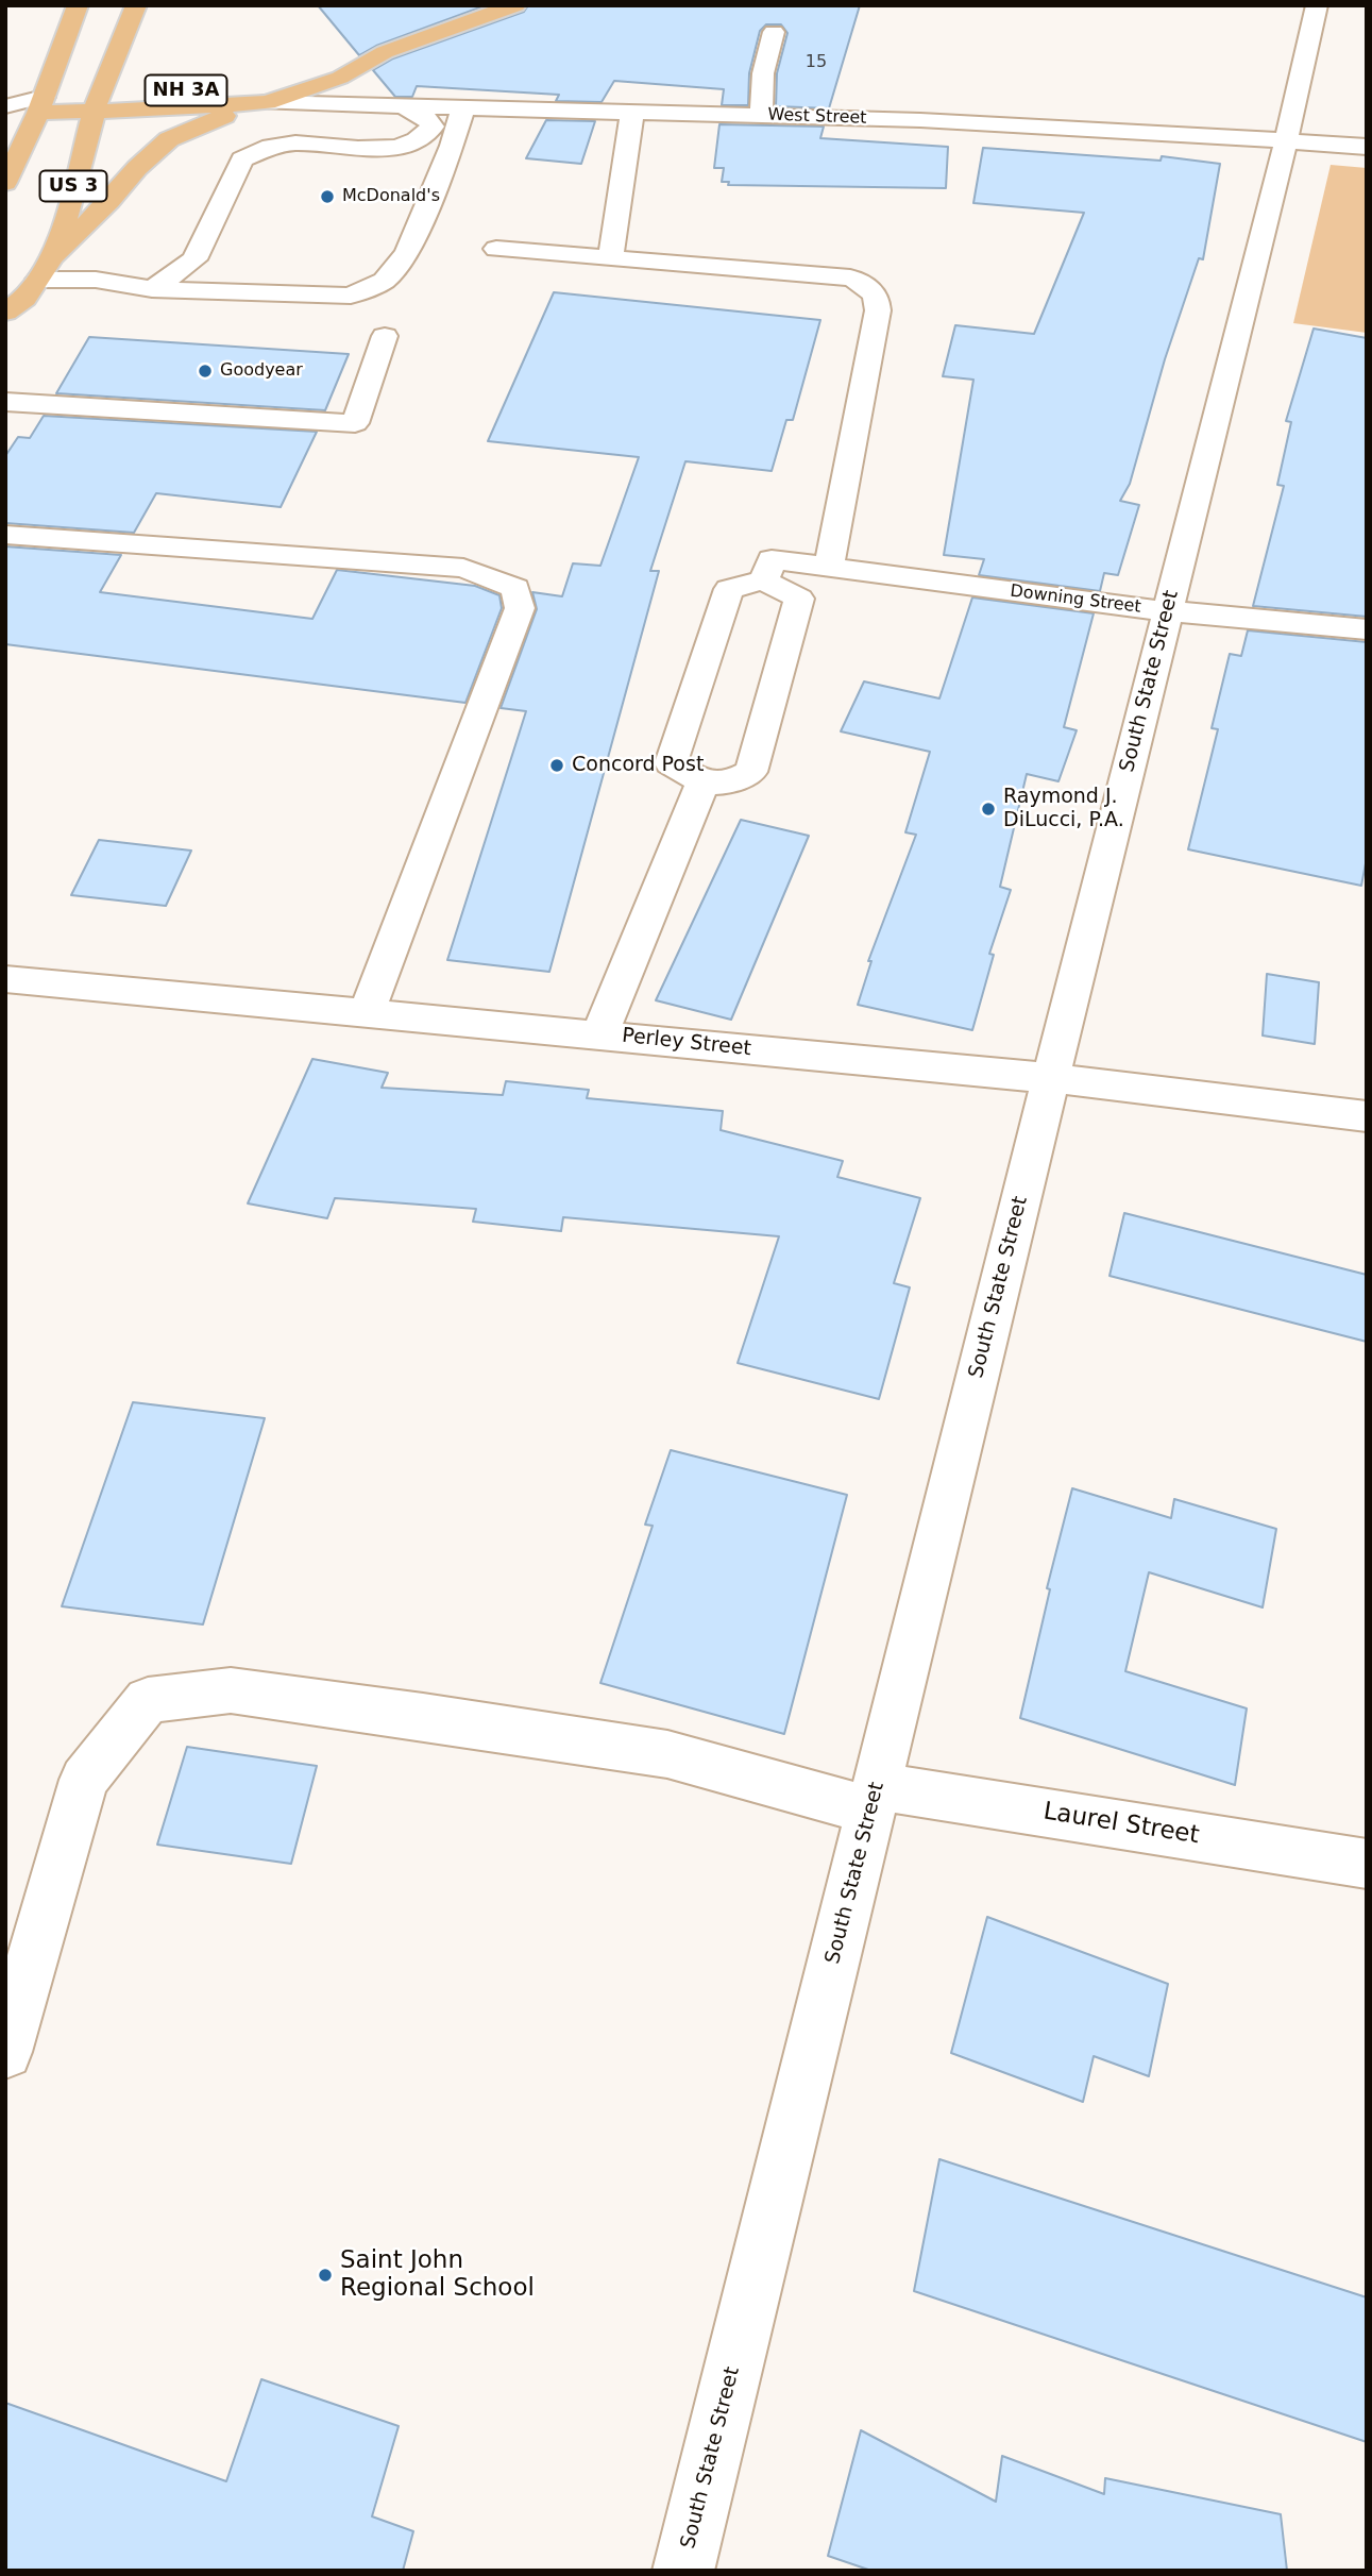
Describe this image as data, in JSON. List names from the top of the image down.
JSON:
{
  "streets": {
    "main road": ["NH 3A", "US 3"],
    "street": [
      "West Street",
      "Downing Street",
      "South State Street",
      "Perley Street",
      "Laurel Street"
    ]
  },
  "crossings": [
    ["NH 3A", "West Street"],
    ["NH 3A", "US 3"],
    ["West Street", "South State Street"],
    ["Downing Street", "South State Street"],
    ["South State Street", "Perley Street"],
    ["South State Street", "Laurel Street"]
  ],
  "places": [
    "McDonald's",
    "Goodyear",
    "Concord Post",
    "Raymond J. DiLucci, P.A.",
    "Saint John Regional School"
  ],
  "house_numbers": ["15"]
}
